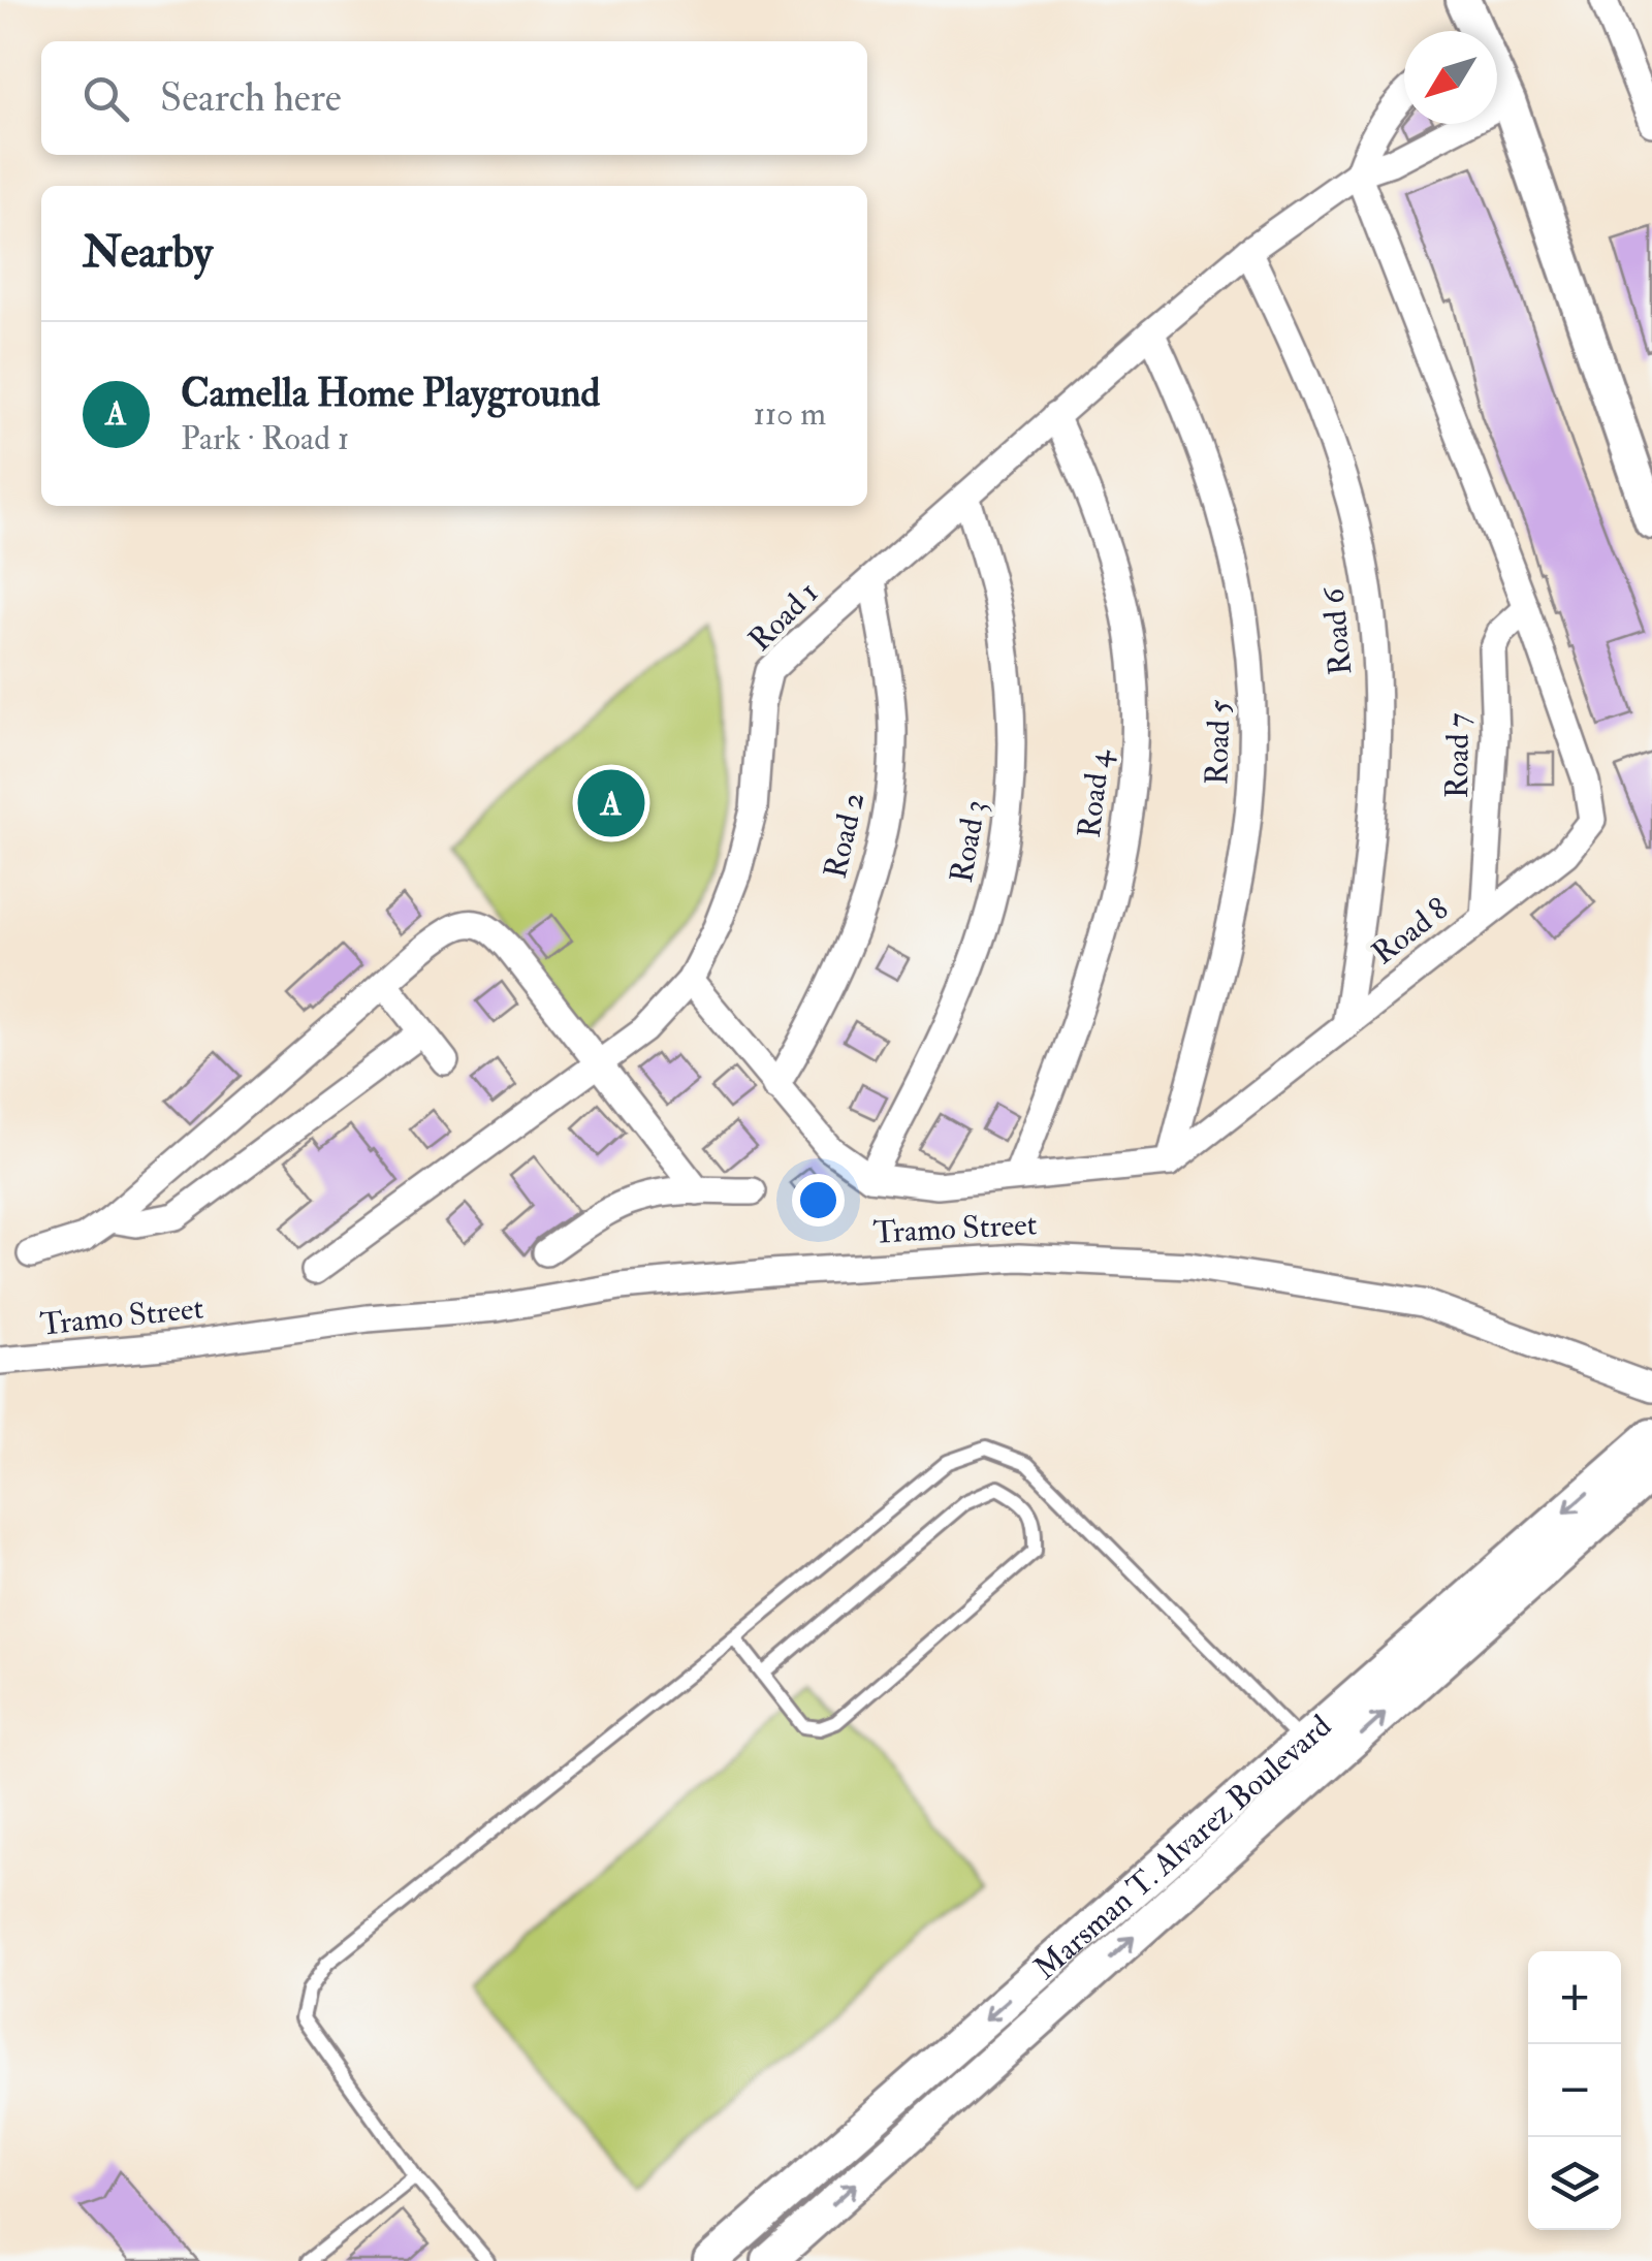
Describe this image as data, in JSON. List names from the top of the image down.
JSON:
{
  "streets": {
    "street": [
      "Road 1",
      "Road 6",
      "Road 5",
      "Road 7",
      "Road 4",
      "Road 2",
      "Road 3",
      "Road 8",
      "Tramo Street",
      "Marsman T. Alvarez Boulevard"
    ]
  },
  "crossings": [
    ["Road 1", "Road 6"],
    ["Road 1", "Road 5"],
    ["Road 1", "Road 4"],
    ["Road 1", "Road 2"],
    ["Road 1", "Road 3"],
    ["Road 1", "Road 8"],
    ["Road 6", "Road 8"],
    ["Road 5", "Road 8"],
    ["Road 7", "Road 8"]
  ],
  "north": "bottom left",
  "page": {
    "search": "Search here",
    "heading": "Nearby",
    "list": [
      {
        "mark": "A",
        "name": "Camella Home Playground",
        "note": "Park · Road 1",
        "value": "110 m"
      }
    ],
    "pins": "A",
    "map_buttons": ["+", "−"]
  }
}
